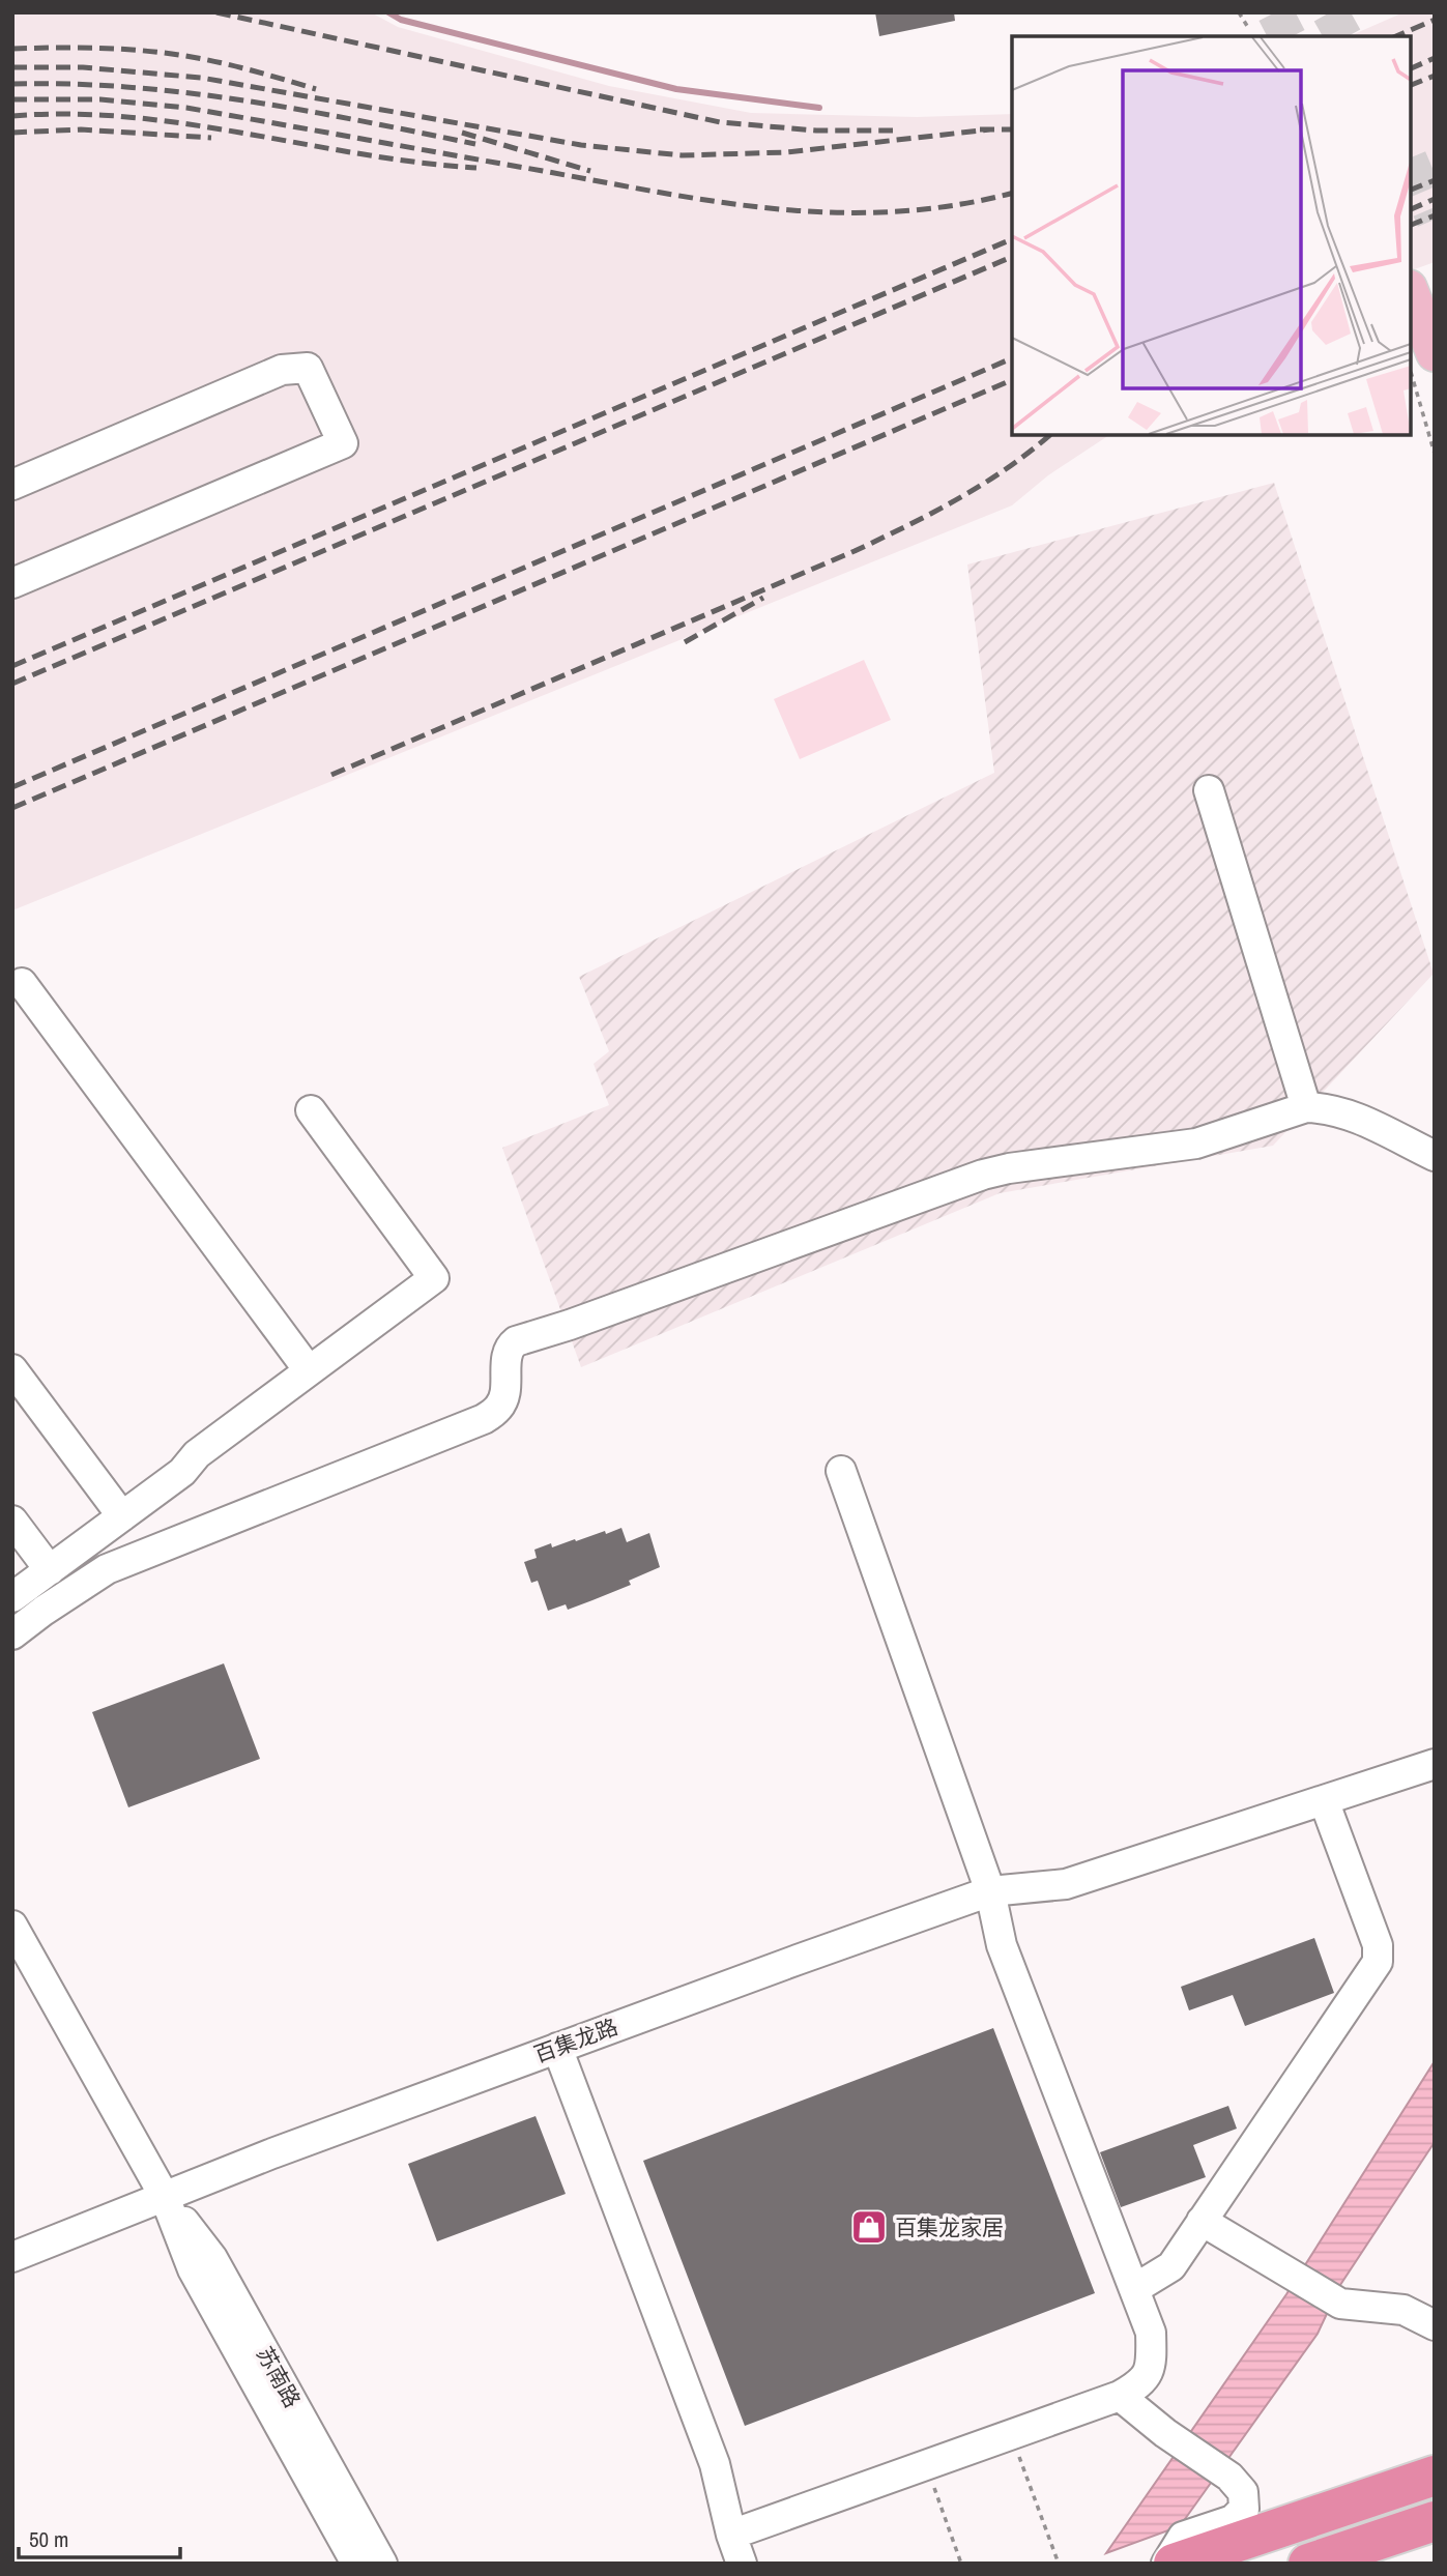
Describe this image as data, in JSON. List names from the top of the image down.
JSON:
{
  "streets": {
    "street": ["百集龙路", "苏南路"]
  },
  "crossings": [
    ["百集龙路", "苏南路"]
  ],
  "places": {
    "shop": ["百集龙家居"]
  },
  "scale_bar": "50 m"
}
